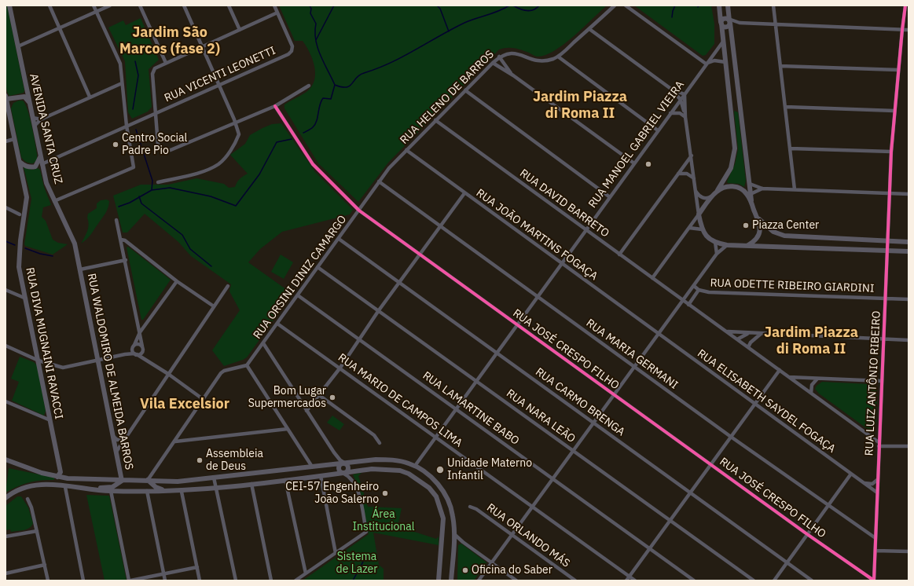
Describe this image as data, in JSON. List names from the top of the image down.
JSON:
{
  "streets": {
    "main road": ["AVENIDA SANTA CRUZ", "RUA DIVA MUGNAINI RAVACCI", "RUA WALDOMIRO DE ALMEIDA BARROS"],
    "street": [
      "RUA VICENTI LEONETTI",
      "RUA HELENO DE BARROS",
      "RUA MANOEL GABRIEL VIEIRA",
      "RUA DAVID BARRETO",
      "RUA JOÃO MARTINS FOGAÇA",
      "RUA ORSINI DINIZ CAMARGO",
      "RUA ODETTE RIBEIRO GIARDINI",
      "RUA JOSÉ CRESPO FILHO",
      "RUA MARIA GERMANI",
      "RUA LUIZ ANTÔNIO RIBEIRO",
      "RUA MARIO DE CAMPOS LIMA",
      "RUA ELISABETH SAYDEL FOGAÇA",
      "RUA CARMO BRENGA",
      "RUA LAMARTINE BABO",
      "RUA NARA LEÃO",
      "RUA ORLANDO MÁS"
    ]
  },
  "crossings": [
    ["RUA VICENTI LEONETTI", "AVENIDA SANTA CRUZ"],
    ["RUA HELENO DE BARROS", "RUA DAVID BARRETO"],
    ["RUA HELENO DE BARROS", "RUA JOÃO MARTINS FOGAÇA"],
    ["RUA HELENO DE BARROS", "RUA ORSINI DINIZ CAMARGO"],
    ["AVENIDA SANTA CRUZ", "RUA WALDOMIRO DE ALMEIDA BARROS"],
    ["RUA MANOEL GABRIEL VIEIRA", "RUA DAVID BARRETO"],
    ["RUA MANOEL GABRIEL VIEIRA", "RUA JOÃO MARTINS FOGAÇA"],
    ["RUA MANOEL GABRIEL VIEIRA", "RUA JOSÉ CRESPO FILHO"],
    ["RUA MANOEL GABRIEL VIEIRA", "RUA MARIA GERMANI"],
    ["RUA MANOEL GABRIEL VIEIRA", "RUA MARIO DE CAMPOS LIMA"],
    ["RUA MANOEL GABRIEL VIEIRA", "RUA CARMO BRENGA"],
    ["RUA MANOEL GABRIEL VIEIRA", "RUA LAMARTINE BABO"],
    ["RUA MANOEL GABRIEL VIEIRA", "RUA NARA LEÃO"],
    ["RUA DAVID BARRETO", "RUA ODETTE RIBEIRO GIARDINI"],
    ["RUA DAVID BARRETO", "RUA LUIZ ANTÔNIO RIBEIRO"],
    ["RUA JOÃO MARTINS FOGAÇA", "RUA ELISABETH SAYDEL FOGAÇA"],
    ["RUA ORSINI DINIZ CAMARGO", "RUA JOSÉ CRESPO FILHO"],
    ["RUA ORSINI DINIZ CAMARGO", "RUA MARIA GERMANI"],
    ["RUA ORSINI DINIZ CAMARGO", "RUA MARIO DE CAMPOS LIMA"],
    ["RUA ORSINI DINIZ CAMARGO", "RUA CARMO BRENGA"],
    ["RUA ORSINI DINIZ CAMARGO", "RUA LAMARTINE BABO"],
    ["RUA ORSINI DINIZ CAMARGO", "RUA NARA LEÃO"],
    ["RUA ODETTE RIBEIRO GIARDINI", "RUA LUIZ ANTÔNIO RIBEIRO"],
    ["RUA JOSÉ CRESPO FILHO", "RUA LUIZ ANTÔNIO RIBEIRO"],
    ["RUA MARIA GERMANI", "RUA LUIZ ANTÔNIO RIBEIRO"],
    ["RUA LUIZ ANTÔNIO RIBEIRO", "RUA ELISABETH SAYDEL FOGAÇA"]
  ],
  "districts": [
    "Jardim São Marcos (fase 2)",
    "Jardim Piazza di Roma II",
    "Jardim Piazza di Roma II",
    "Vila Excelsior"
  ],
  "parks": ["Área Institucional", "Sistema de Lazer"],
  "places": [
    "Centro Social Padre Pio",
    "ㅤ",
    "Piazza Center",
    "Bom Lugar Supermercados",
    "Assembleia de Deus",
    "Unidade Materno Infantil",
    "CEI-57 Engenheiro João Salerno",
    "Oficina do Saber"
  ]
}
